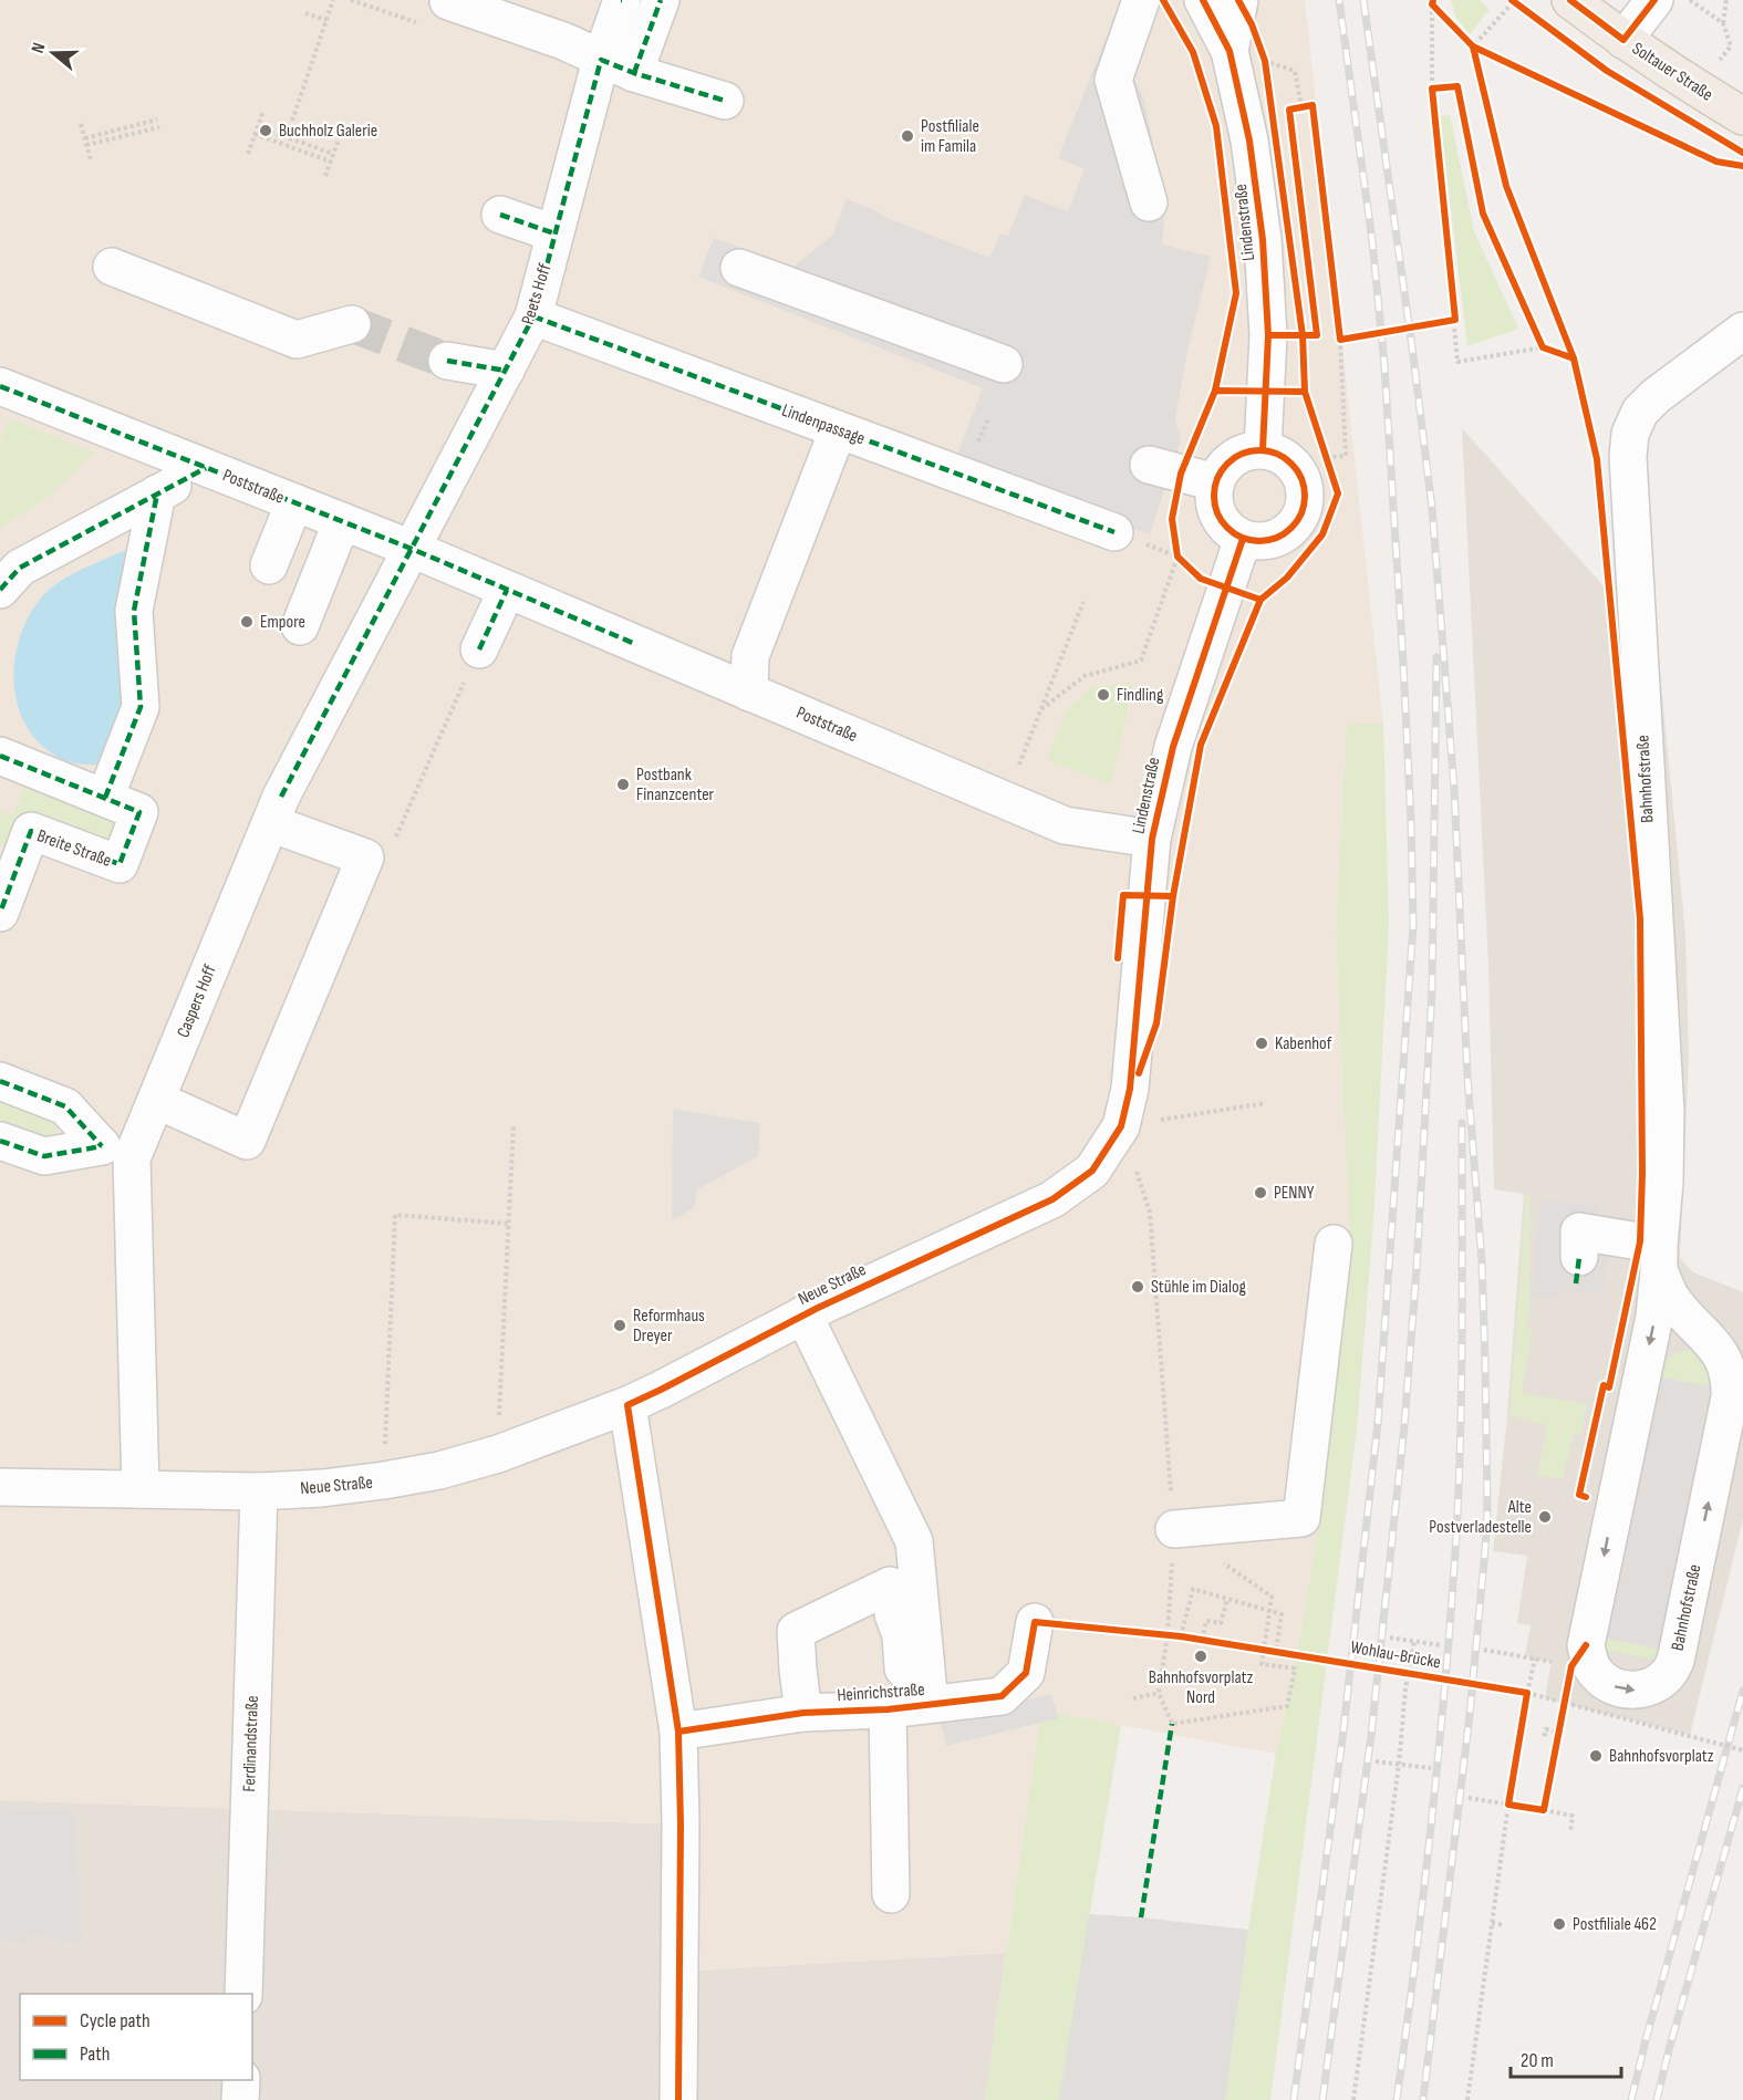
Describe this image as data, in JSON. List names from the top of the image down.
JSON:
{
  "streets": {
    "main road": ["Soltauer Straße"],
    "street": [
      "Lindenstraße",
      "Peets Hoff",
      "Lindenpassage",
      "Poststraße",
      "Bahnhofstraße",
      "Breite Straße",
      "Caspers Hoff",
      "Neue Straße",
      "Heinrichstraße",
      "Ferdinandstraße"
    ],
    "cycle path": ["Wohlau-Brücke"]
  },
  "crossings": [
    ["Lindenstraße", "Poststraße"],
    ["Lindenstraße", "Neue Straße"],
    ["Peets Hoff", "Lindenpassage"],
    ["Peets Hoff", "Poststraße"],
    ["Peets Hoff", "Caspers Hoff"],
    ["Poststraße", "Caspers Hoff"],
    ["Caspers Hoff", "Neue Straße"],
    ["Neue Straße", "Ferdinandstraße"],
    ["Wohlau-Brücke", "Heinrichstraße"]
  ],
  "places": [
    "Buchholz Galerie",
    "Postfiliale im Famila",
    "Empore",
    "Findling",
    "Postbank Finanzcenter",
    "Kabenhof",
    "PENNY",
    "Stühle im Dialog",
    "Reformhaus Dreyer",
    "Alte Postverladestelle",
    "Bahnhofsvorplatz Nord",
    "Bahnhofsvorplatz",
    "Postfiliale 462"
  ],
  "legend": ["Cycle path", "Path"],
  "scale_bar": "20 m",
  "north": "left"
}
